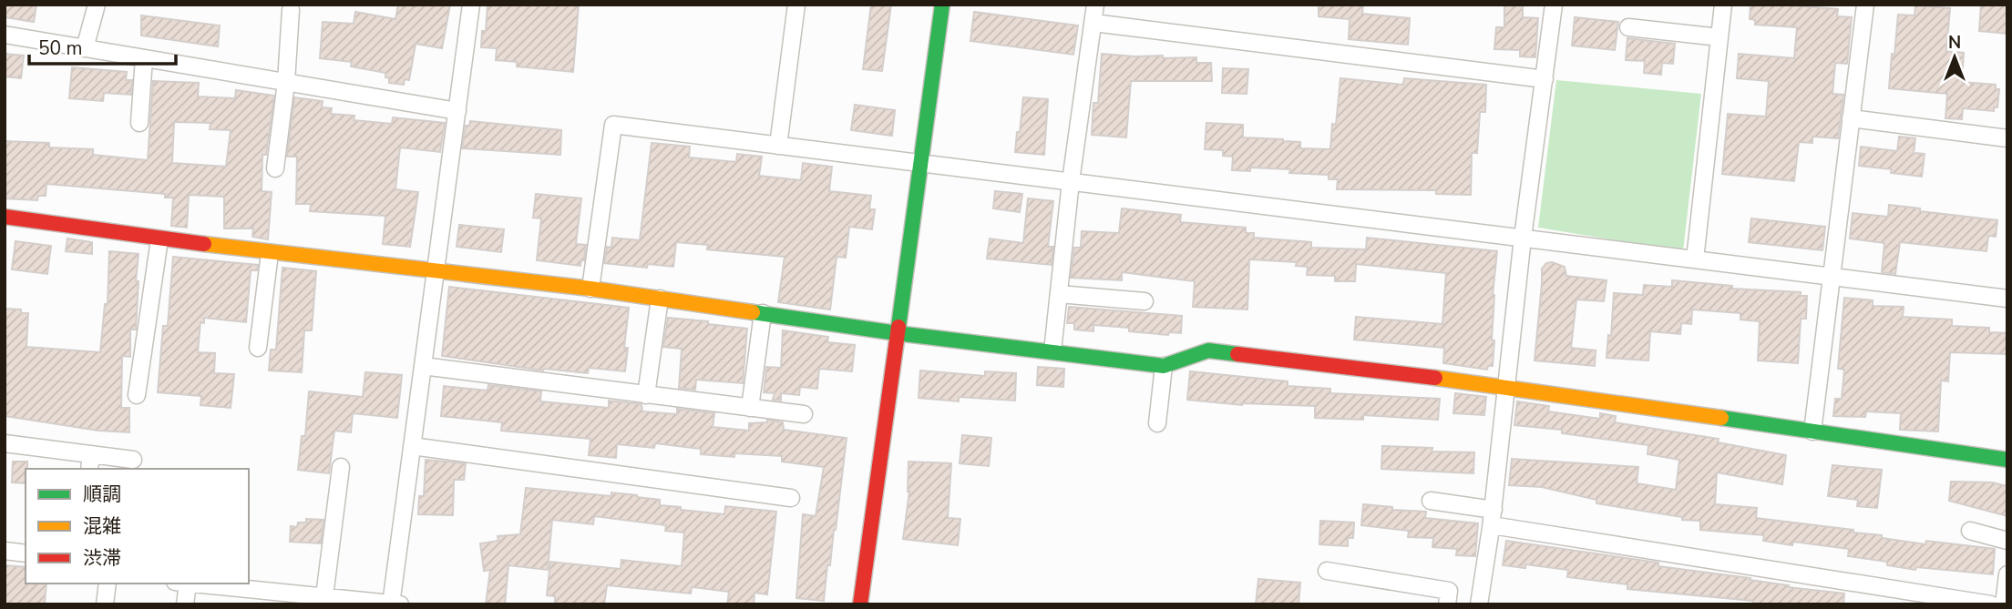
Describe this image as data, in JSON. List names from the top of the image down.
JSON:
{
  "legend": ["順調", "混雑", "渋滞"],
  "scale_bar": "50 m",
  "north": "top"
}
